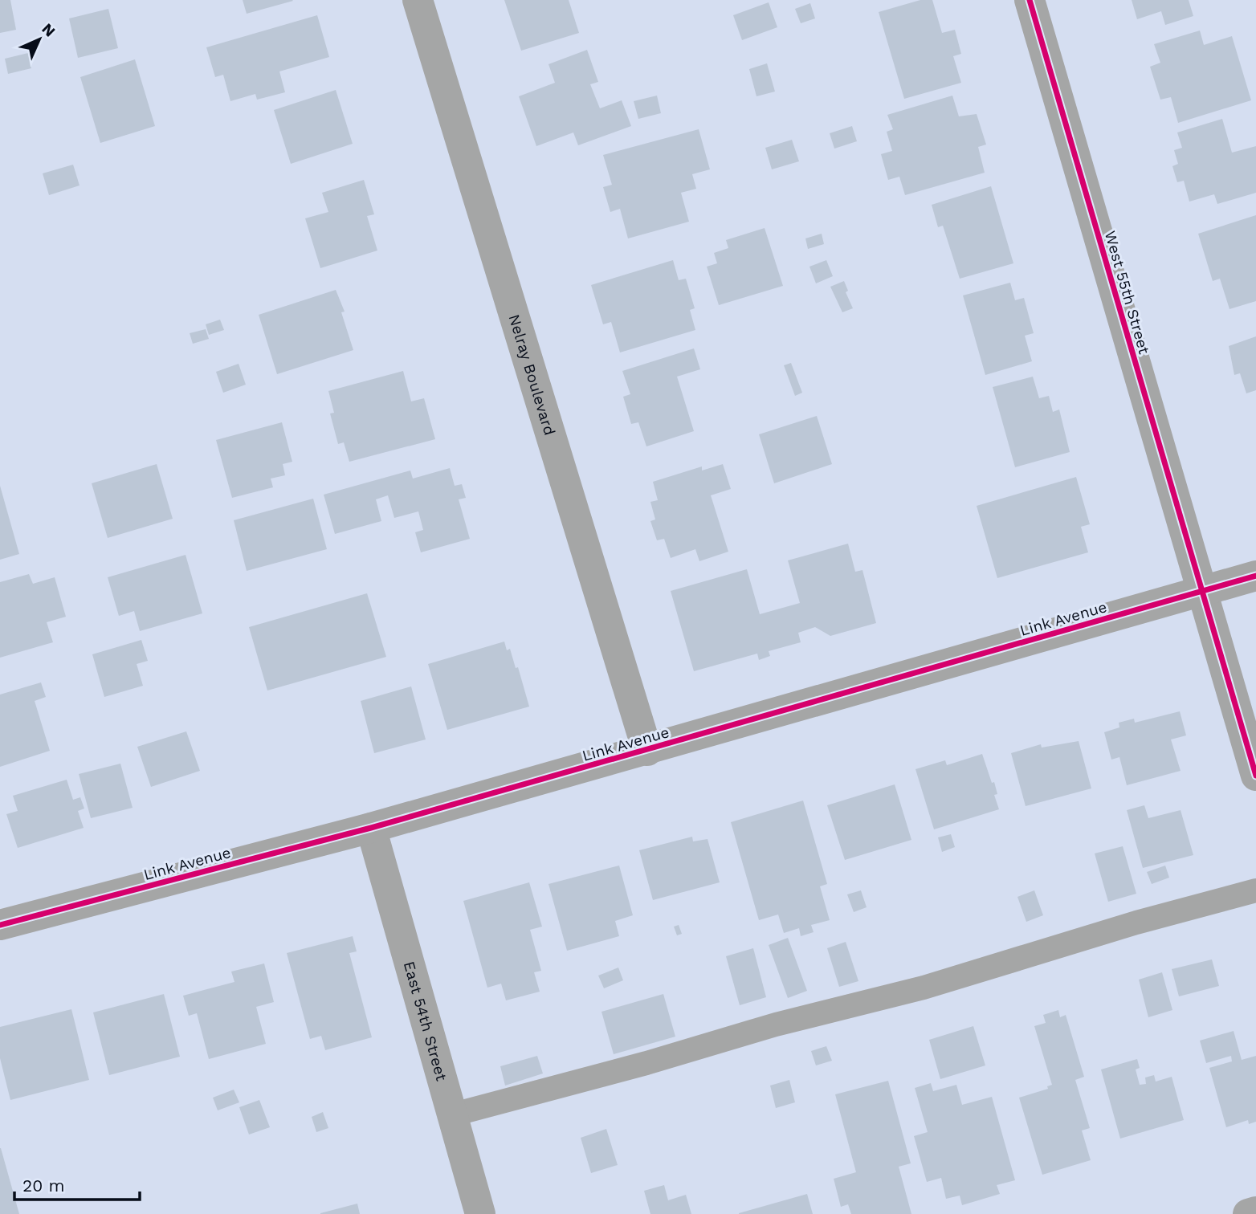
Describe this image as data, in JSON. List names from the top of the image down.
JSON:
{
  "streets": {
    "street": [
      "West 55th Street",
      "Nelray Boulevard",
      "Link Avenue",
      "East 54th Street"
    ]
  },
  "crossings": [
    ["West 55th Street", "Link Avenue"],
    ["Nelray Boulevard", "Link Avenue"],
    ["Link Avenue", "East 54th Street"]
  ],
  "scale_bar": "20 m",
  "north": "top right"
}
